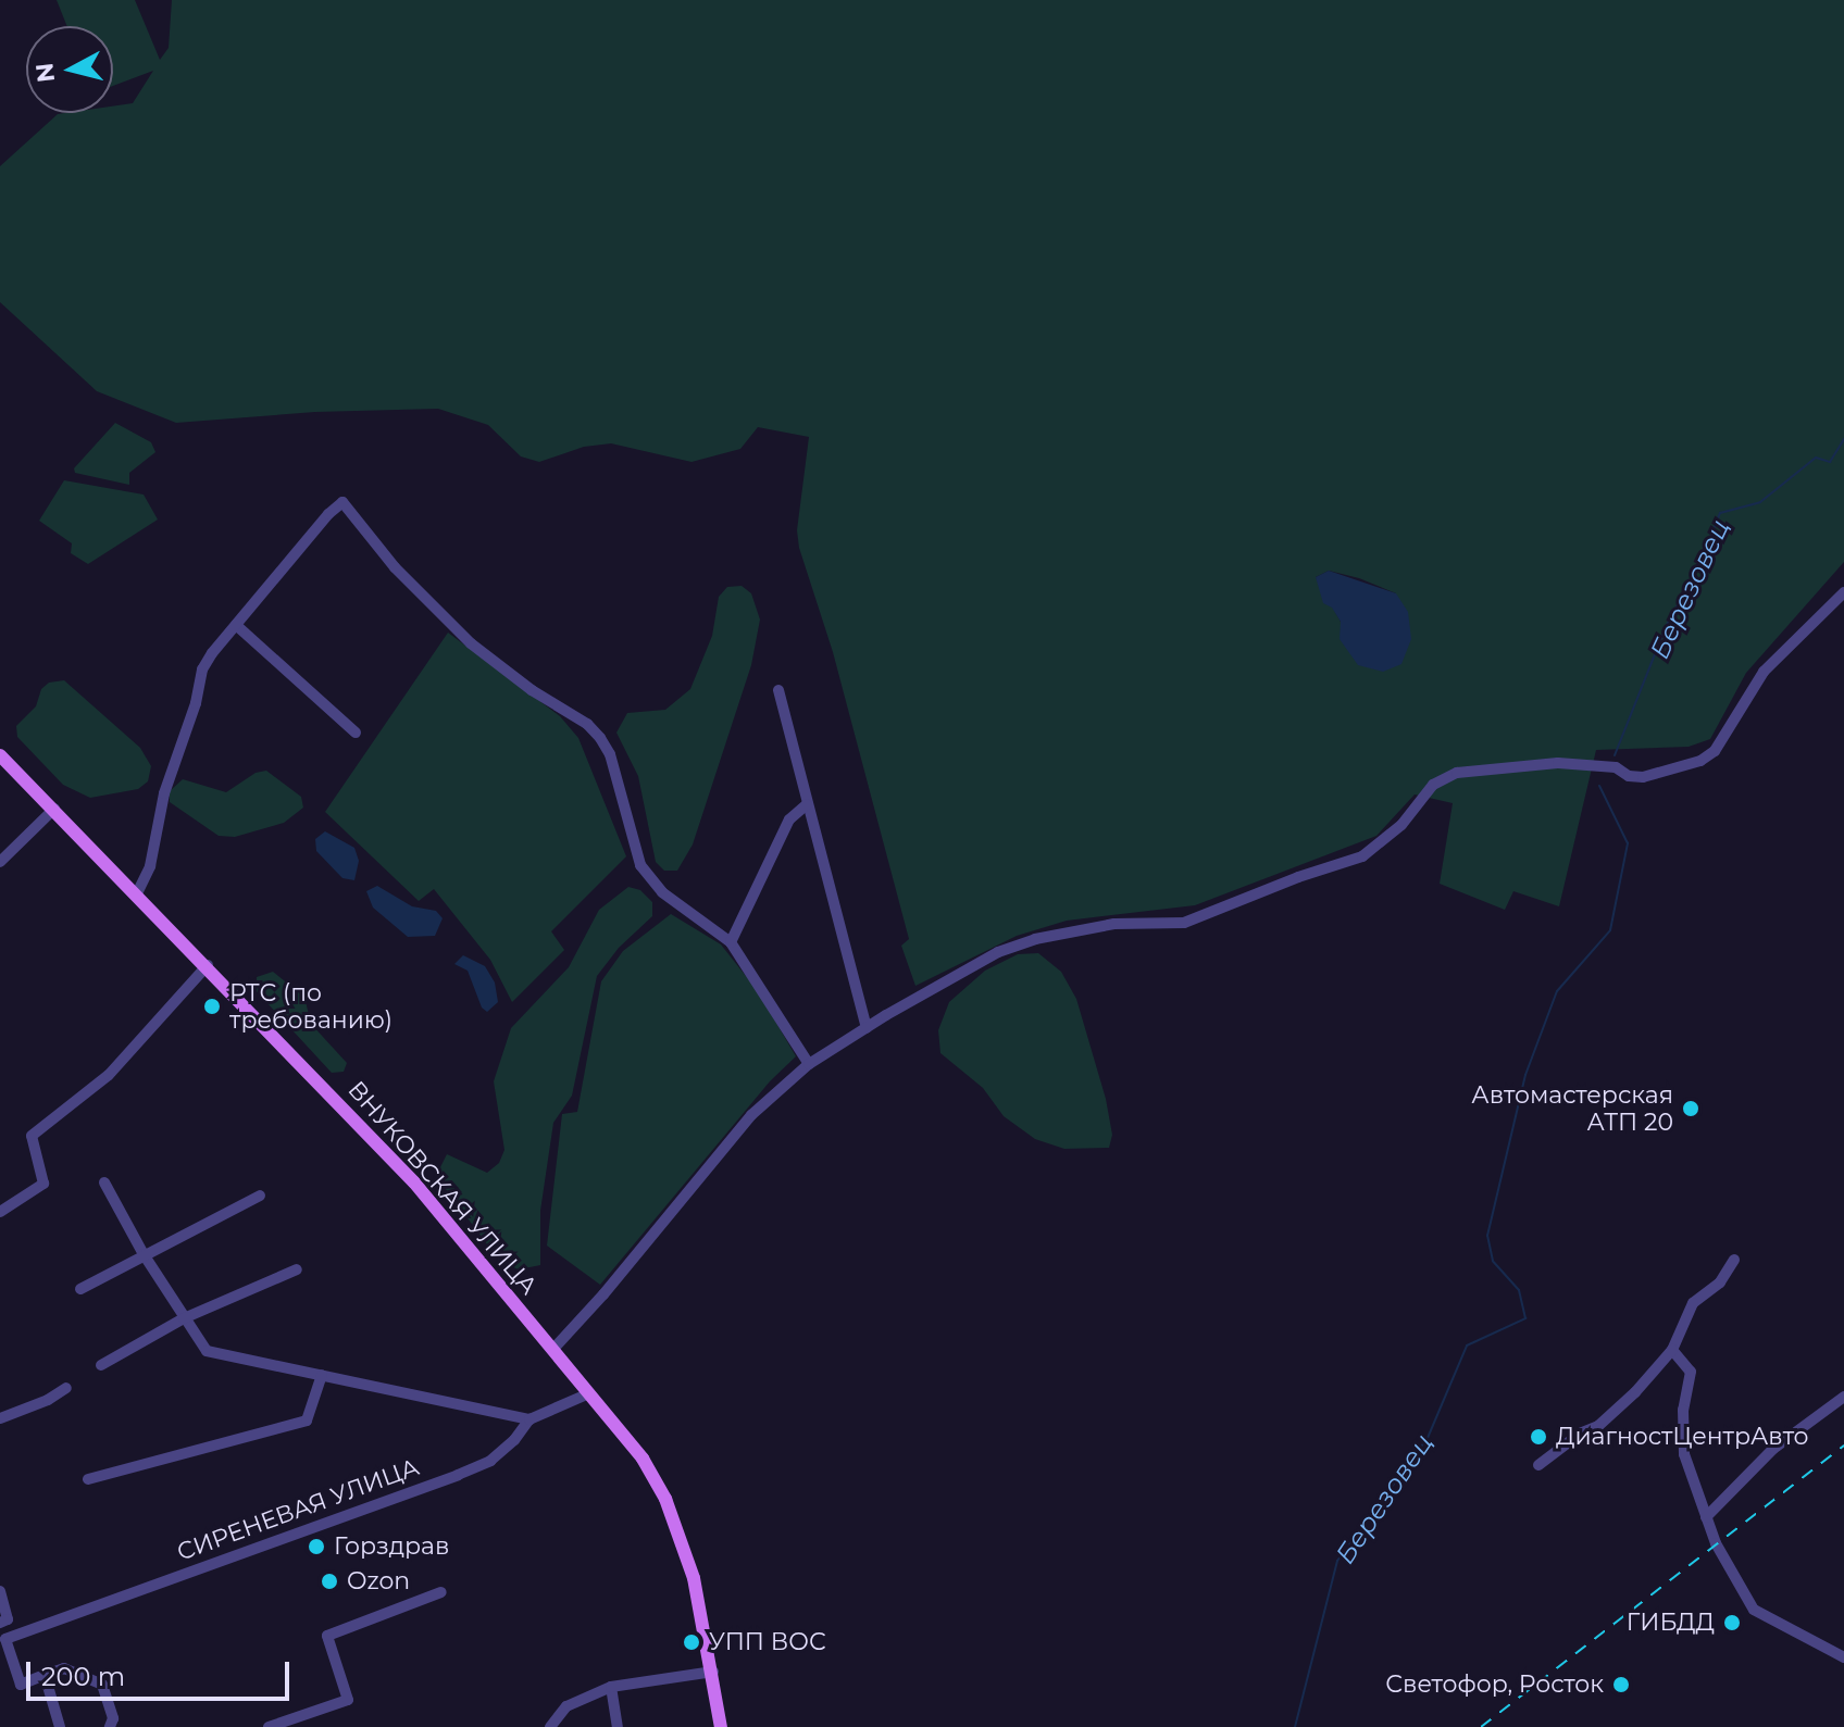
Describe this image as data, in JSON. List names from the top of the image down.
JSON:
{
  "streets": {
    "main road": ["ВНУКОВСКАЯ УЛИЦА"],
    "street": ["СИРЕНЕВАЯ УЛИЦА"]
  },
  "crossings": [
    ["ВНУКОВСКАЯ УЛИЦА", "СИРЕНЕВАЯ УЛИЦА"]
  ],
  "water": ["Березовец"],
  "places": [
    "РТС (по требованию)",
    "Автомастерская АТП 20",
    "ДиагностЦентрАвто",
    "Горздрав",
    "Ozon",
    "ГИБДД",
    "УПП ВОС",
    "Светофор, Росток"
  ],
  "scale_bar": "200 m",
  "north": "left"
}
